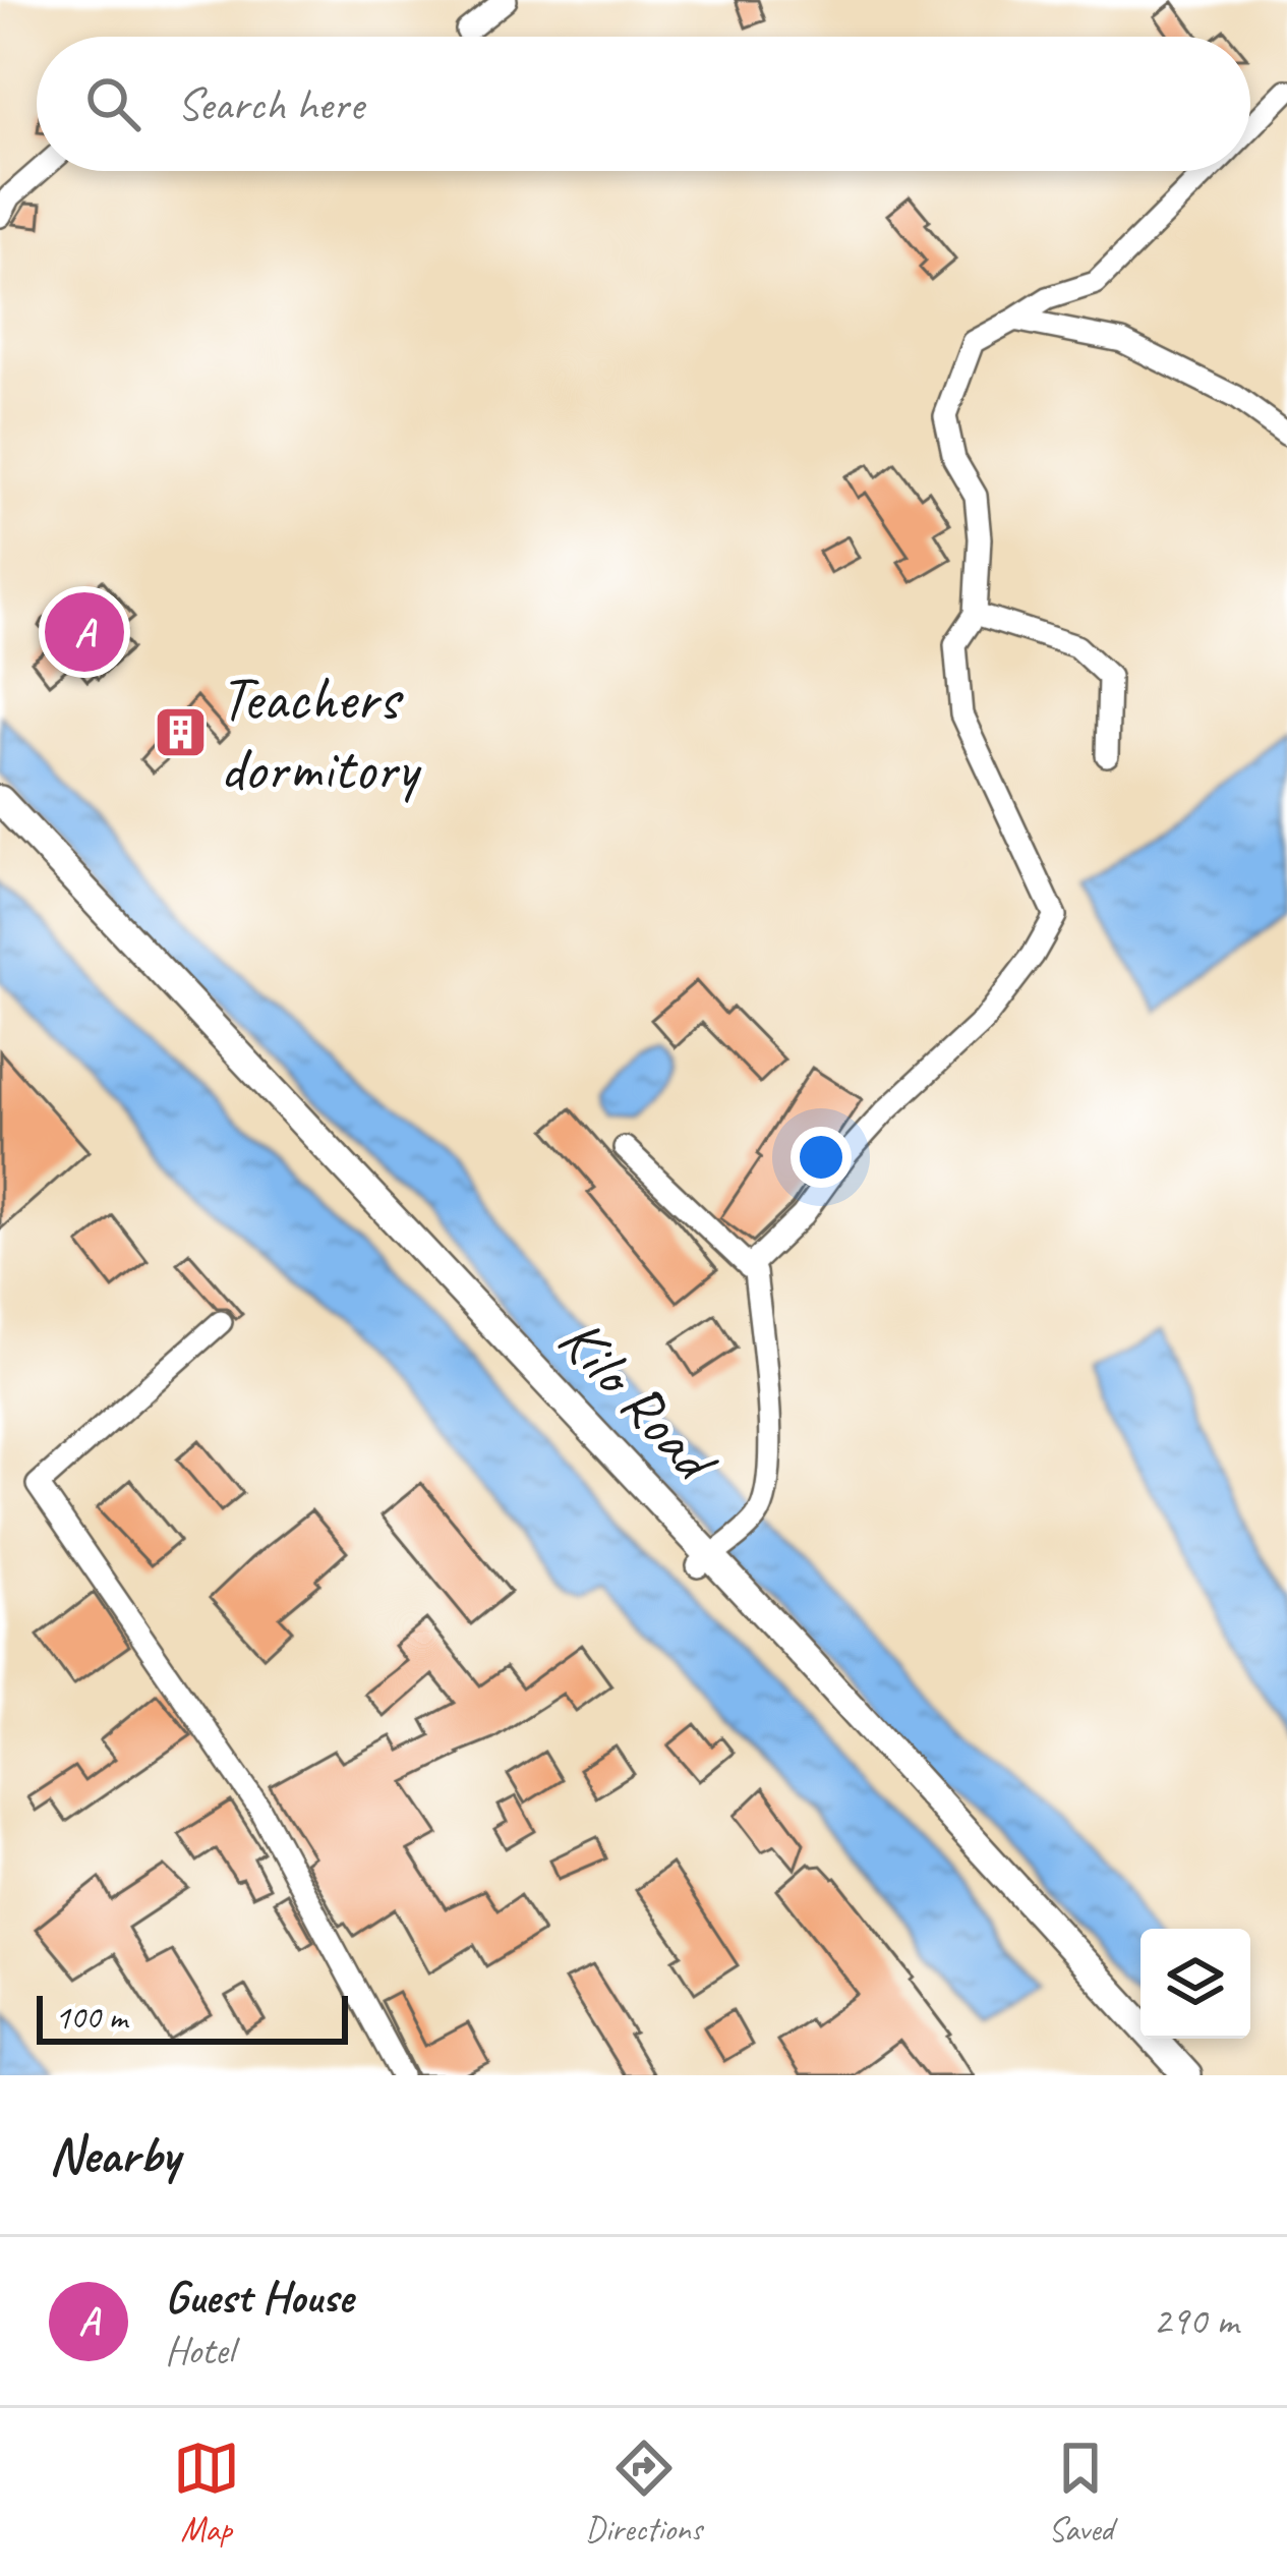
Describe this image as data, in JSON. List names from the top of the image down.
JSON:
{
  "streets": {
    "street": ["Kilo Road"]
  },
  "places": {
    "building": ["Teachers dormitory"]
  },
  "scale_bar": "100 m",
  "page": {
    "search": "Search here",
    "pins": "A",
    "scale": "100 m",
    "heading": "Nearby",
    "list": [
      {
        "mark": "A",
        "name": "Guest House",
        "note": "Hotel",
        "value": "290 m"
      }
    ],
    "nav": ["Map", "Directions", "Saved"]
  }
}
